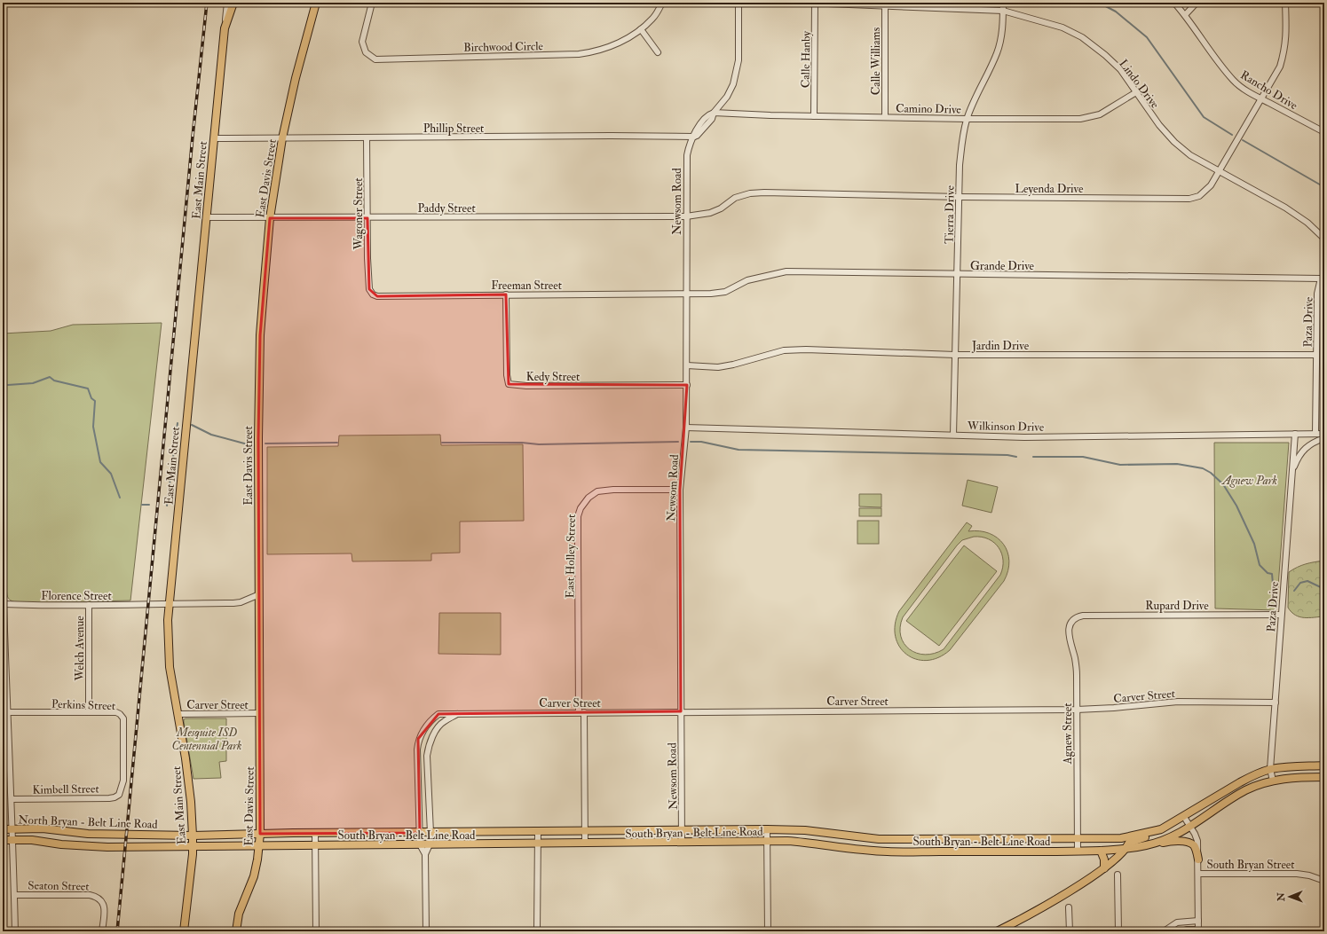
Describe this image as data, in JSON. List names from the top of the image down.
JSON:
{
  "streets": {
    "main road": [
      "East Davis Street",
      "East Main Street",
      "North Bryan - Belt Line Road",
      "South Bryan - Belt Line Road"
    ],
    "street": [
      "Birchwood Circle",
      "Calle Hanby",
      "Calle Williams",
      "Lindo Drive",
      "Rancho Drive",
      "Camino Drive",
      "Phillip Street",
      "Leyenda Drive",
      "Newsom Road",
      "Paddy Street",
      "Wagoner Street",
      "Tierra Drive",
      "Grande Drive",
      "Freeman Street",
      "Paza Drive",
      "Jardin Drive",
      "Kedy Street",
      "Wilkinson Drive",
      "East Holley Street",
      "Florence Street",
      "Rupard Drive",
      "Welch Avenue",
      "Carver Street",
      "Perkins Street",
      "Agnew Street",
      "Kimbell Street",
      "South Bryan Street",
      "Seaton Street"
    ]
  },
  "crossings": [
    ["Calle Hanby", "Lindo Drive"],
    ["Calle Hanby", "Camino Drive"],
    ["Calle Williams", "Lindo Drive"],
    ["Calle Williams", "Camino Drive"],
    ["Lindo Drive", "Camino Drive"],
    ["Lindo Drive", "Leyenda Drive"],
    ["Lindo Drive", "Tierra Drive"],
    ["Rancho Drive", "Leyenda Drive"],
    ["Camino Drive", "Newsom Road"],
    ["Camino Drive", "Tierra Drive"],
    ["Phillip Street", "East Davis Street"],
    ["Phillip Street", "East Main Street"],
    ["Phillip Street", "Newsom Road"],
    ["Phillip Street", "Wagoner Street"],
    ["East Davis Street", "Paddy Street"],
    ["East Davis Street", "Carver Street"],
    ["East Davis Street", "South Bryan - Belt Line Road"],
    ["East Main Street", "Paddy Street"],
    ["East Main Street", "Florence Street"],
    ["East Main Street", "Carver Street"],
    ["East Main Street", "North Bryan - Belt Line Road"],
    ["East Main Street", "South Bryan - Belt Line Road"],
    ["Leyenda Drive", "Newsom Road"],
    ["Leyenda Drive", "Paddy Street"],
    ["Leyenda Drive", "Tierra Drive"],
    ["Newsom Road", "Paddy Street"],
    ["Newsom Road", "Grande Drive"],
    ["Newsom Road", "Freeman Street"],
    ["Newsom Road", "Jardin Drive"],
    ["Newsom Road", "Kedy Street"],
    ["Newsom Road", "Wilkinson Drive"],
    ["Newsom Road", "East Holley Street"],
    ["Newsom Road", "Carver Street"],
    ["Newsom Road", "South Bryan - Belt Line Road"],
    ["Paddy Street", "Wagoner Street"],
    ["Wagoner Street", "Freeman Street"],
    ["Tierra Drive", "Grande Drive"],
    ["Tierra Drive", "Jardin Drive"],
    ["Tierra Drive", "Wilkinson Drive"],
    ["Grande Drive", "Freeman Street"],
    ["Grande Drive", "Paza Drive"],
    ["Freeman Street", "Kedy Street"],
    ["Paza Drive", "Jardin Drive"],
    ["Paza Drive", "Wilkinson Drive"],
    ["Paza Drive", "Rupard Drive"],
    ["Paza Drive", "Carver Street"],
    ["Paza Drive", "South Bryan - Belt Line Road"],
    ["East Holley Street", "Carver Street"],
    ["East Holley Street", "South Bryan - Belt Line Road"],
    ["Florence Street", "Welch Avenue"],
    ["Rupard Drive", "Agnew Street"],
    ["Welch Avenue", "Perkins Street"],
    ["Carver Street", "Agnew Street"],
    ["Carver Street", "South Bryan - Belt Line Road"],
    ["Perkins Street", "Kimbell Street"],
    ["Agnew Street", "South Bryan - Belt Line Road"],
    ["North Bryan - Belt Line Road", "South Bryan - Belt Line Road"]
  ],
  "parks": ["Agnew Park", "Mesquite ISD Centennial Park"],
  "north": "left"
}
